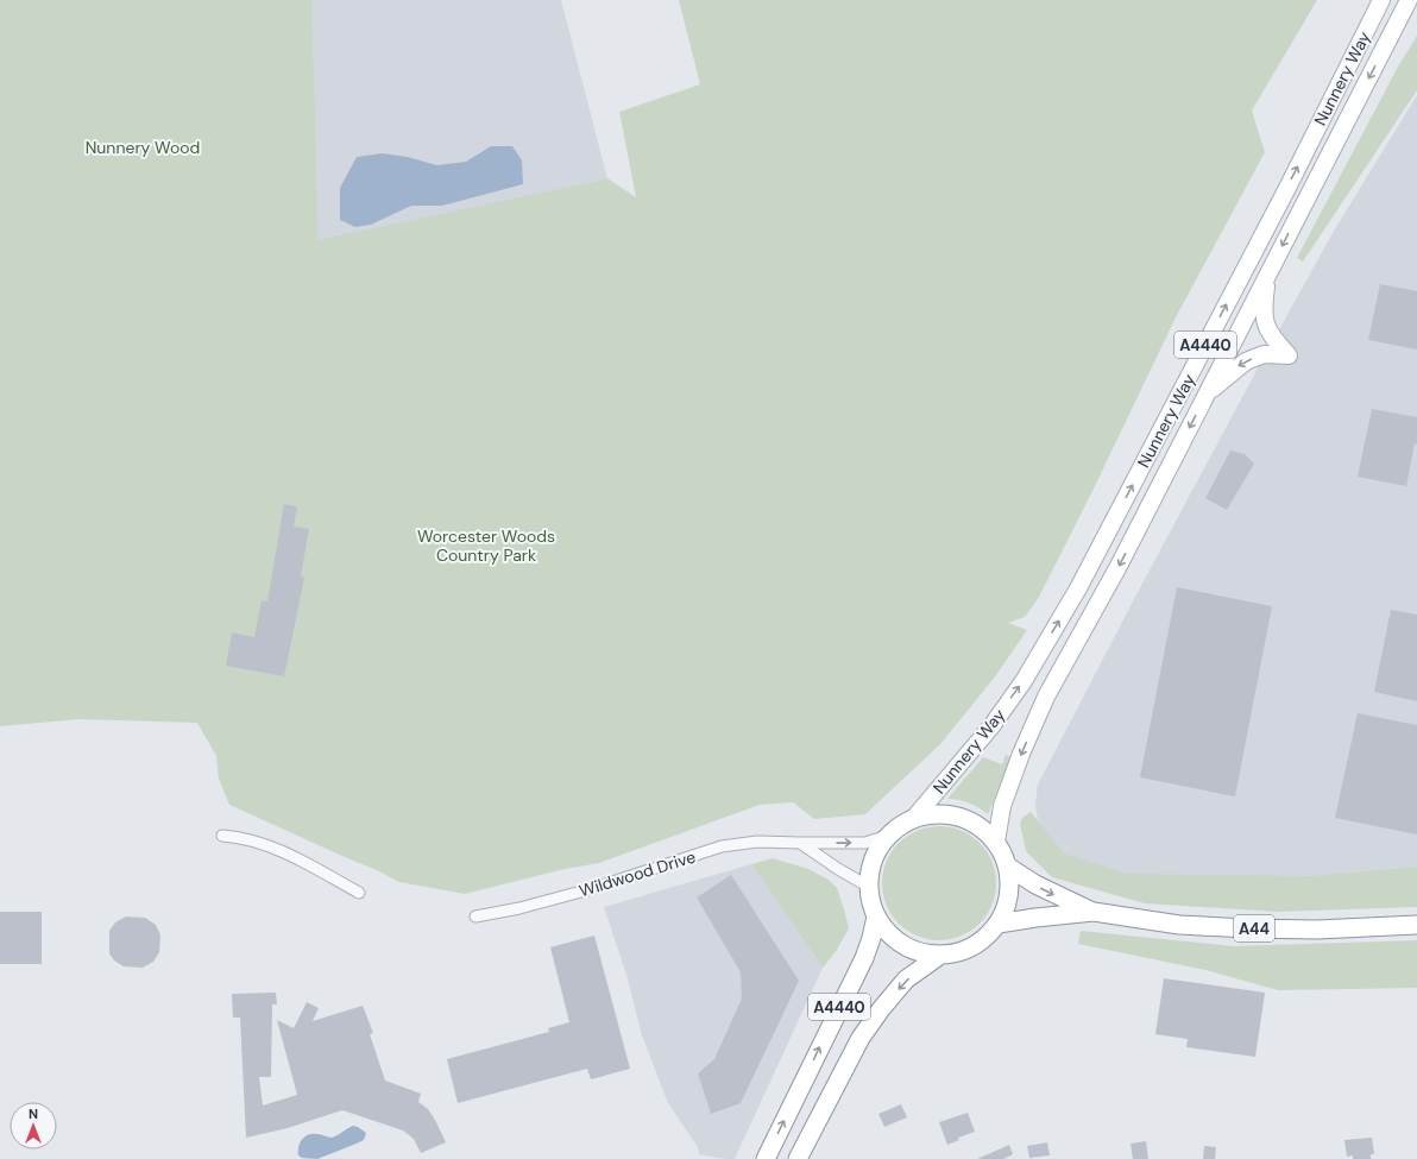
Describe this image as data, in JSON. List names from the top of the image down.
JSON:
{
  "streets": {
    "highway": ["A4440", "A44"],
    "main road": ["Nunnery Way"],
    "street": ["Wildwood Drive"]
  },
  "crossings": [
    ["Nunnery Way", "A4440"],
    ["Nunnery Way", "Wildwood Drive"],
    ["Nunnery Way", "A44"],
    ["A4440", "Wildwood Drive"],
    ["A4440", "A44"],
    ["Wildwood Drive", "A44"]
  ],
  "parks": ["Nunnery Wood", "Worcester Woods Country Park"],
  "north": "top"
}
